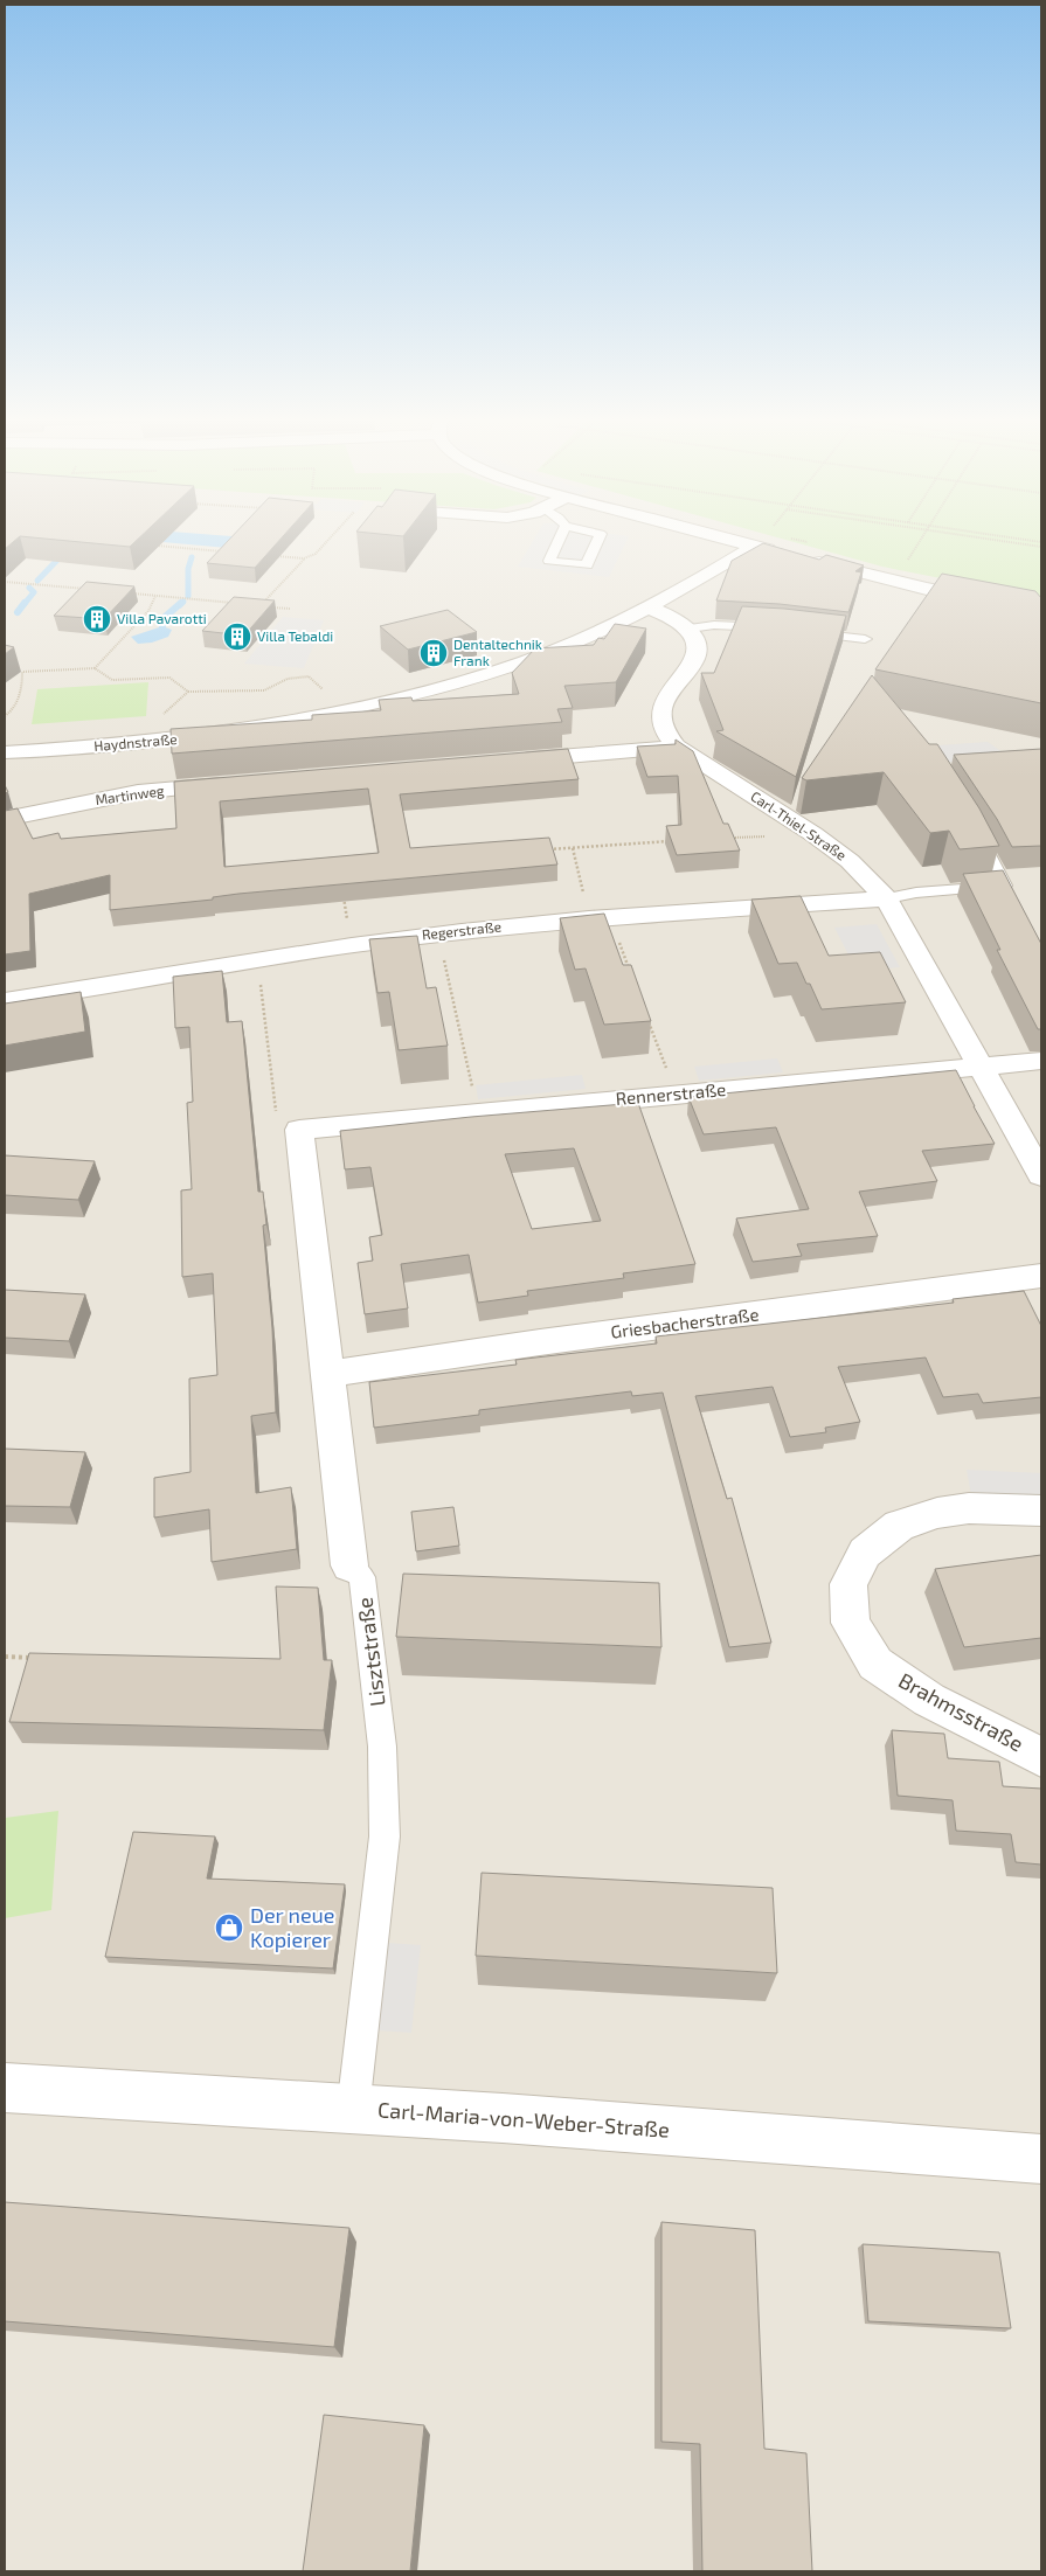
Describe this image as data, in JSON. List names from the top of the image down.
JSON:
{
  "streets": {
    "street": [
      "Haydnstraße",
      "Martinweg",
      "Carl-Thiel-Straße",
      "Regerstraße",
      "Rennerstraße",
      "Griesbacherstraße",
      "Lisztstraße",
      "Brahmsstraße",
      "Carl-Maria-von-Weber-Straße"
    ]
  },
  "crossings": [
    ["Carl-Thiel-Straße", "Regerstraße"],
    ["Carl-Thiel-Straße", "Rennerstraße"],
    ["Rennerstraße", "Lisztstraße"],
    ["Griesbacherstraße", "Lisztstraße"],
    ["Lisztstraße", "Carl-Maria-von-Weber-Straße"]
  ],
  "places": {
    "building": ["Villa Pavarotti", "Villa Tebaldi", "Dentaltechnik Frank"],
    "shop": ["Der neue Kopierer"]
  }
}
